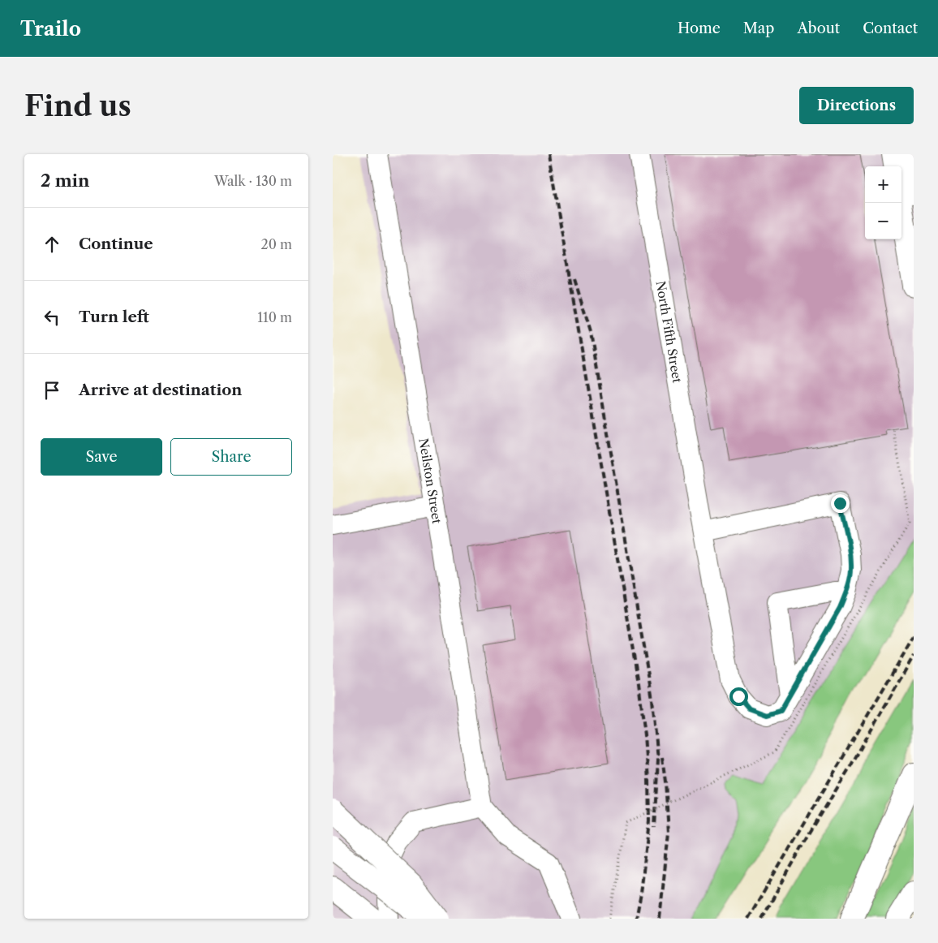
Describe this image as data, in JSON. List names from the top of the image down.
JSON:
{
  "streets": {
    "street": ["North Fifth Street", "Neilston Street"]
  },
  "page": {
    "header": "Trailo",
    "nav": [
      "Home",
      "Map",
      "About",
      "Contact"
    ],
    "buttons": [
      "Directions",
      ["Save", "Share"]
    ],
    "title": "Find us",
    "heading": ["2 min", "Walk · 130 m"],
    "map_buttons": ["+", "−"],
    "list": [
      ["Continue", "20 m"],
      ["Turn left", "110 m"],
      "Arrive at destination"
    ]
  }
}
